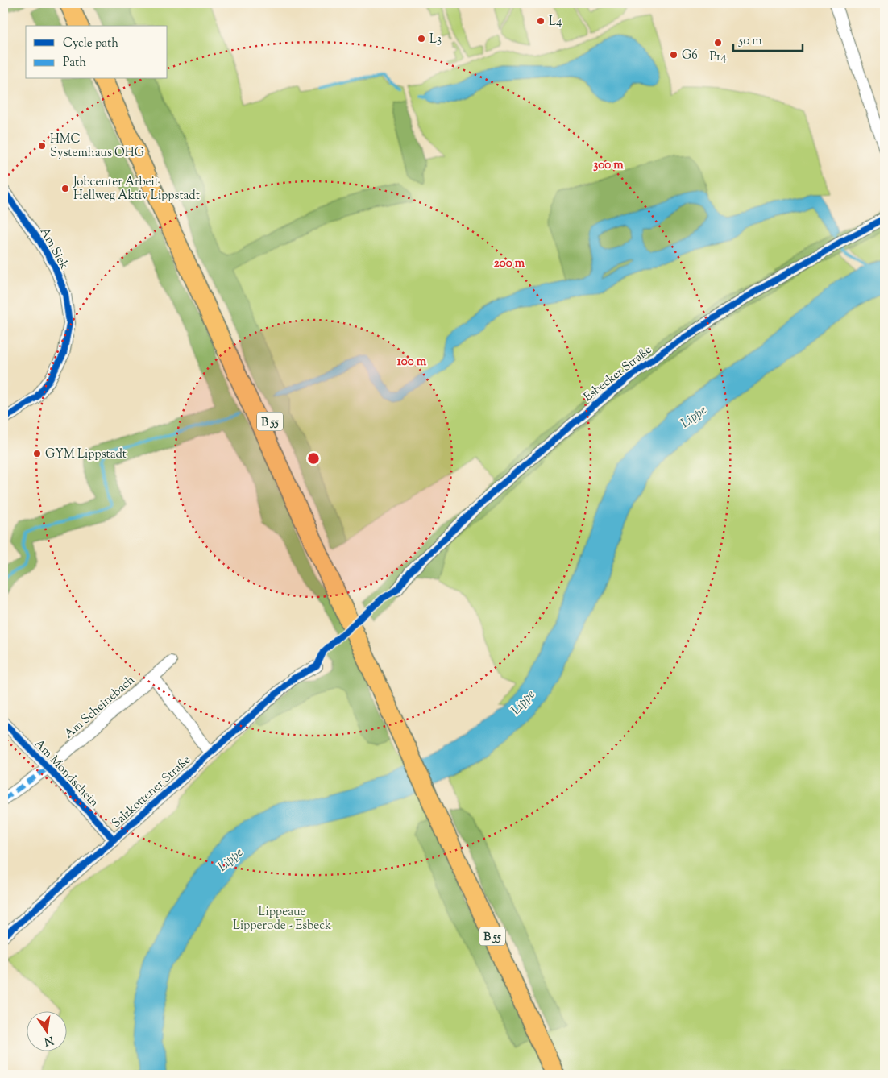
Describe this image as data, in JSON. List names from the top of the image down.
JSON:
{
  "streets": {
    "highway": ["B 55"],
    "street": [
      "Am Siek",
      "Esbecker Straße",
      "Am Scheinebach",
      "Am Mondschein",
      "Salzkottener Straße"
    ]
  },
  "crossings": [
    ["Am Scheinebach", "Am Mondschein"],
    ["Am Scheinebach", "Salzkottener Straße"],
    ["Am Mondschein", "Salzkottener Straße"]
  ],
  "water": ["Lippe"],
  "parks": ["Lippeaue Lipperode - Esbeck"],
  "places": [
    "L4",
    "L3",
    "P14",
    "G6",
    "HMC Systemhaus OHG",
    "Jobcenter Arbeit Hellweg Aktiv Lippstadt",
    "GYM Lippstadt"
  ],
  "legend": ["Cycle path", "Path"],
  "scale_bar": "50 m",
  "north": "bottom",
  "rings": ["300 m", "200 m", "100 m"]
}
